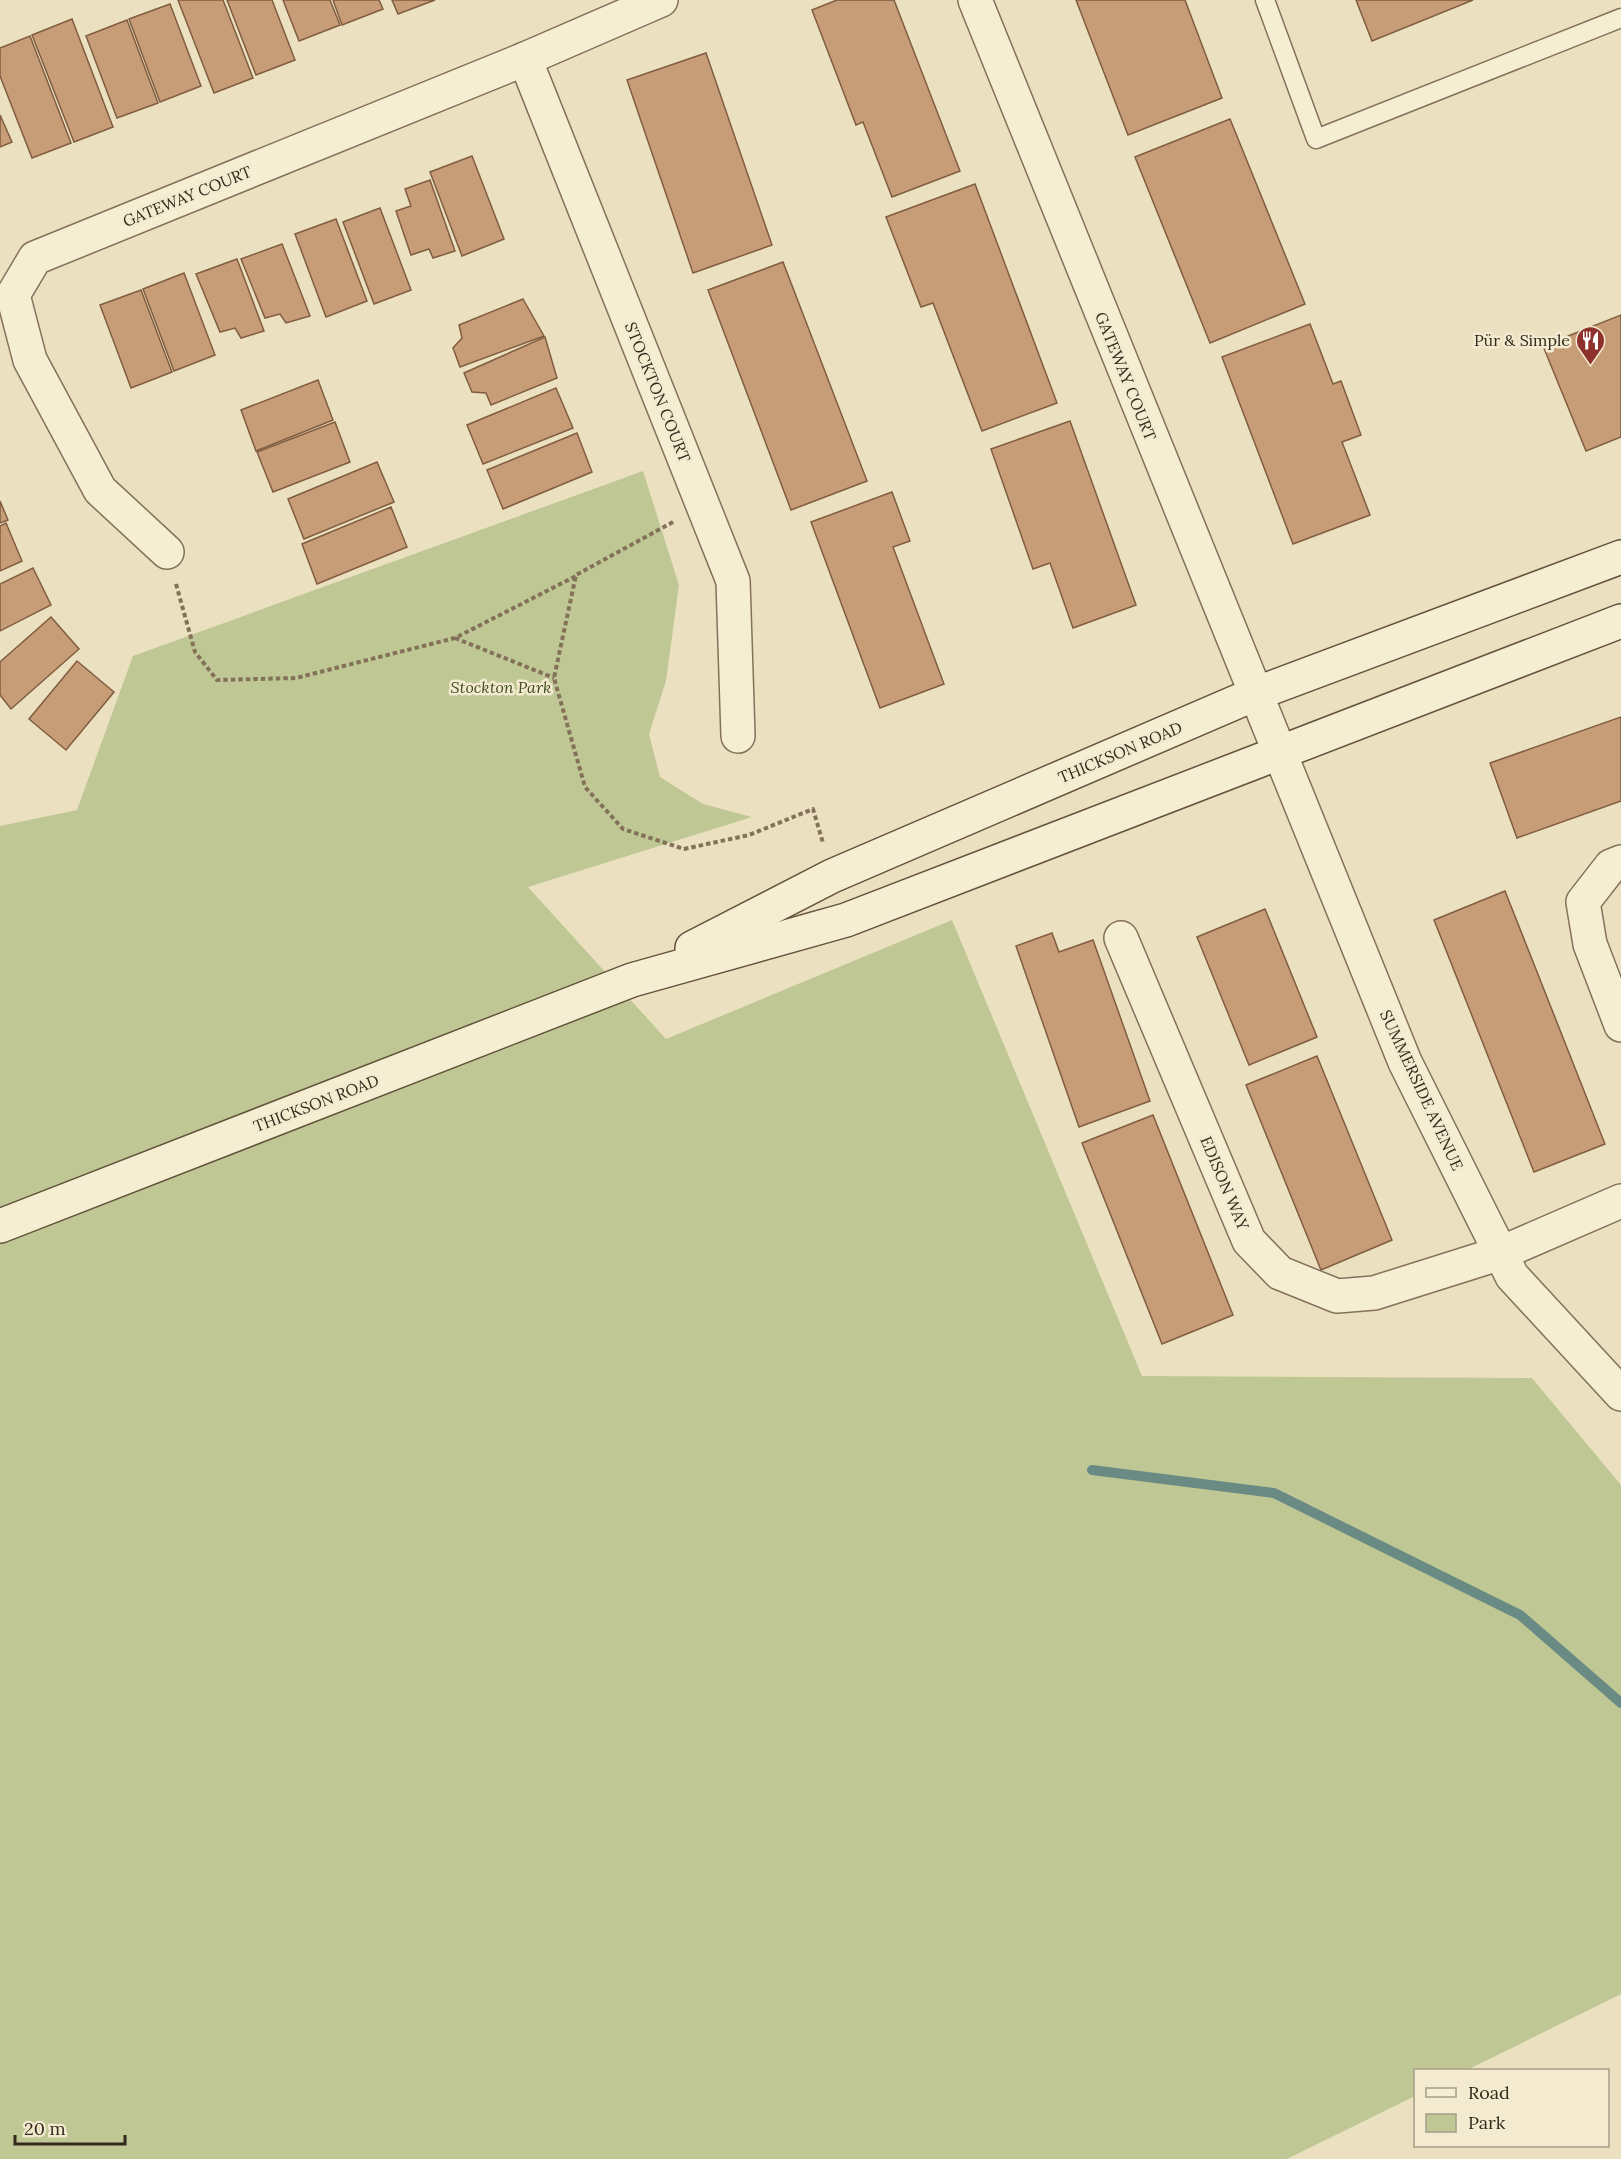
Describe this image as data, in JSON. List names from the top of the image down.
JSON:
{
  "streets": {
    "street": [
      "GATEWAY COURT",
      "STOCKTON COURT",
      "THICKSON ROAD",
      "SUMMERSIDE AVENUE",
      "EDISON WAY"
    ]
  },
  "crossings": [
    ["GATEWAY COURT", "STOCKTON COURT"],
    ["GATEWAY COURT", "THICKSON ROAD"],
    ["GATEWAY COURT", "SUMMERSIDE AVENUE"],
    ["THICKSON ROAD", "SUMMERSIDE AVENUE"],
    ["SUMMERSIDE AVENUE", "EDISON WAY"]
  ],
  "parks": ["Stockton Park"],
  "places": {
    "restaurant": ["Pür & Simple"]
  },
  "legend": ["Road", "Park"],
  "scale_bar": "20 m"
}
